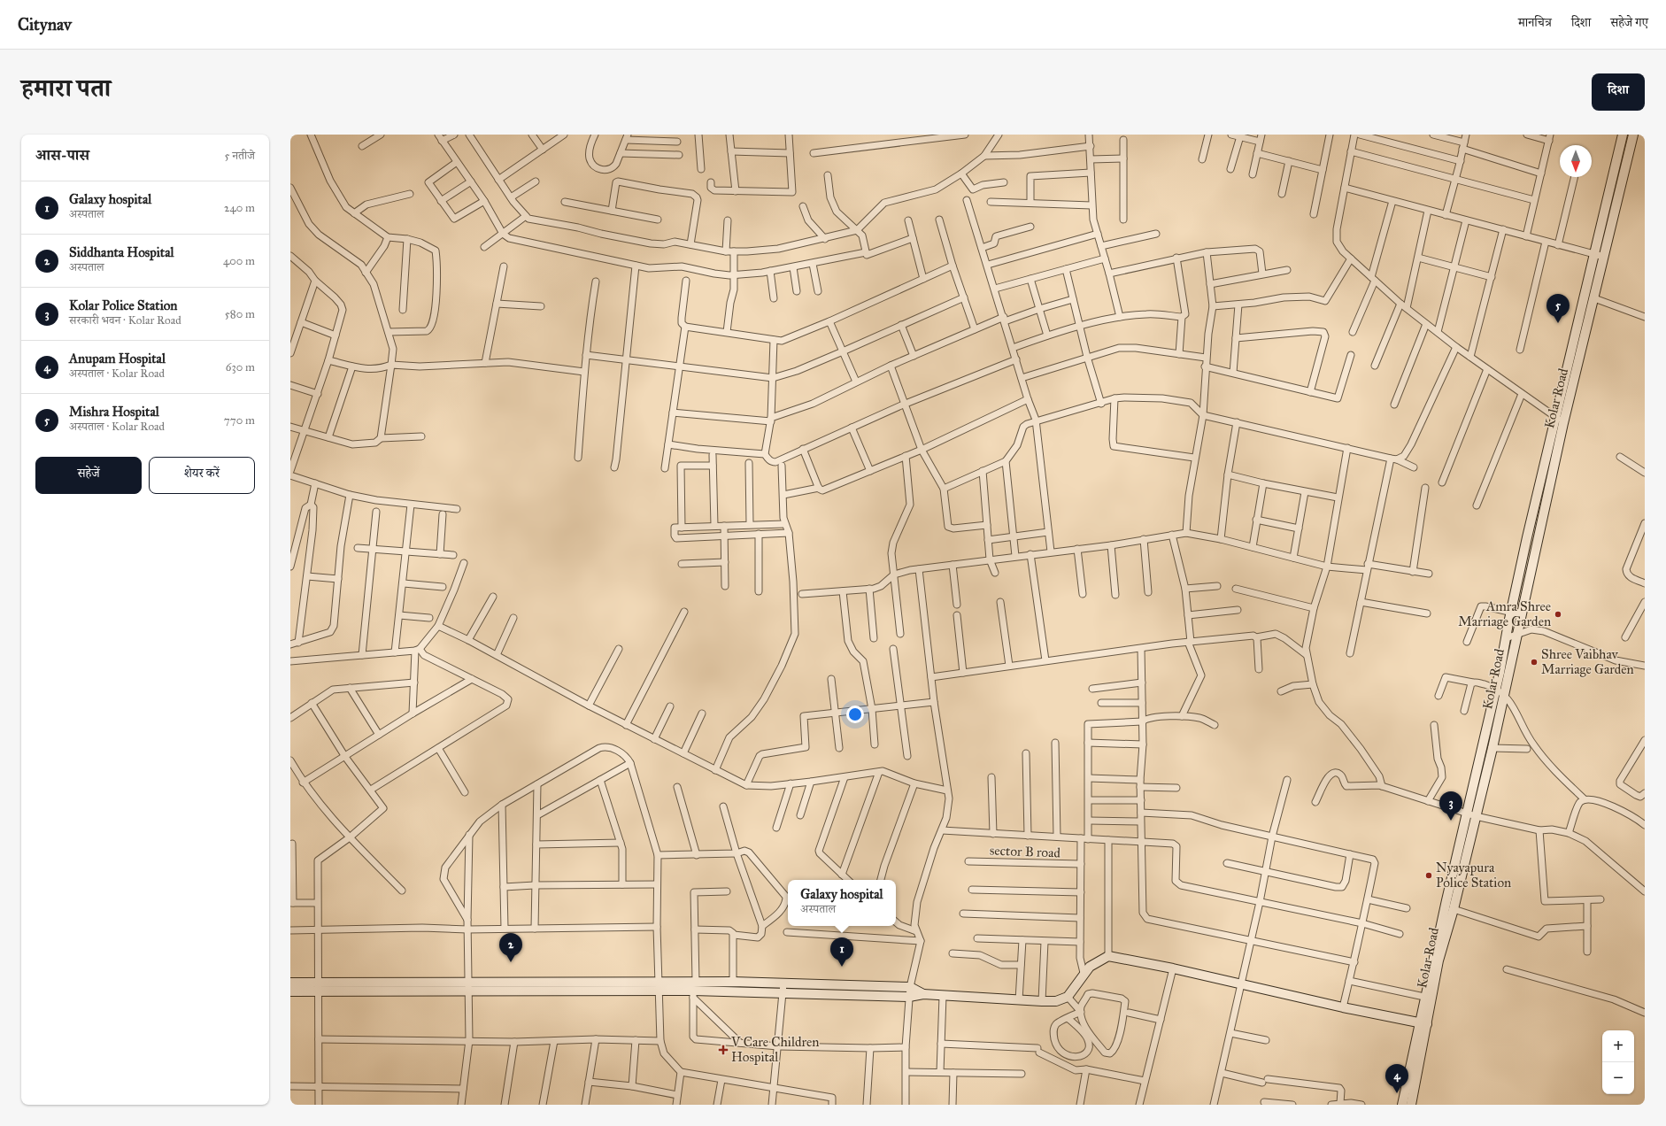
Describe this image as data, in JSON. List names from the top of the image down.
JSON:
{
  "streets": {
    "main road": ["Kolar Road"],
    "street": ["sector B road"]
  },
  "places": {
    "other": ["Amra Shree Marriage Garden", "Shree Vaibhav Marriage Garden", "Nyayapura Police Station"],
    "health": ["V Care Children Hospital"]
  },
  "north": "bottom",
  "page": {
    "header": "Citynav",
    "nav": ["मानचित्र", "दिशा", "सहेजे गए"],
    "title": "हमारा पता",
    "buttons": [
      "दिशा",
      ["सहेजें", "शेयर करें"]
    ],
    "heading": ["आस-पास", "5 नतीजे"],
    "list": [
      {
        "mark": "1",
        "name": "Galaxy hospital",
        "note": "अस्पताल",
        "value": "240 m"
      },
      {
        "mark": "2",
        "name": "Siddhanta Hospital",
        "note": "अस्पताल",
        "value": "400 m"
      },
      {
        "mark": "3",
        "name": "Kolar Police Station",
        "note": "सरकारी भवन · Kolar Road",
        "value": "580 m"
      },
      {
        "mark": "4",
        "name": "Anupam Hospital",
        "note": "अस्पताल · Kolar Road",
        "value": "630 m"
      },
      {
        "mark": "5",
        "name": "Mishra Hospital",
        "note": "अस्पताल · Kolar Road",
        "value": "770 m"
      }
    ],
    "pins": [
      "5",
      "3",
      "2",
      "1",
      "4"
    ],
    "popup": ["Galaxy hospital", "अस्पताल"],
    "map_buttons": ["+", "−"]
  }
}
